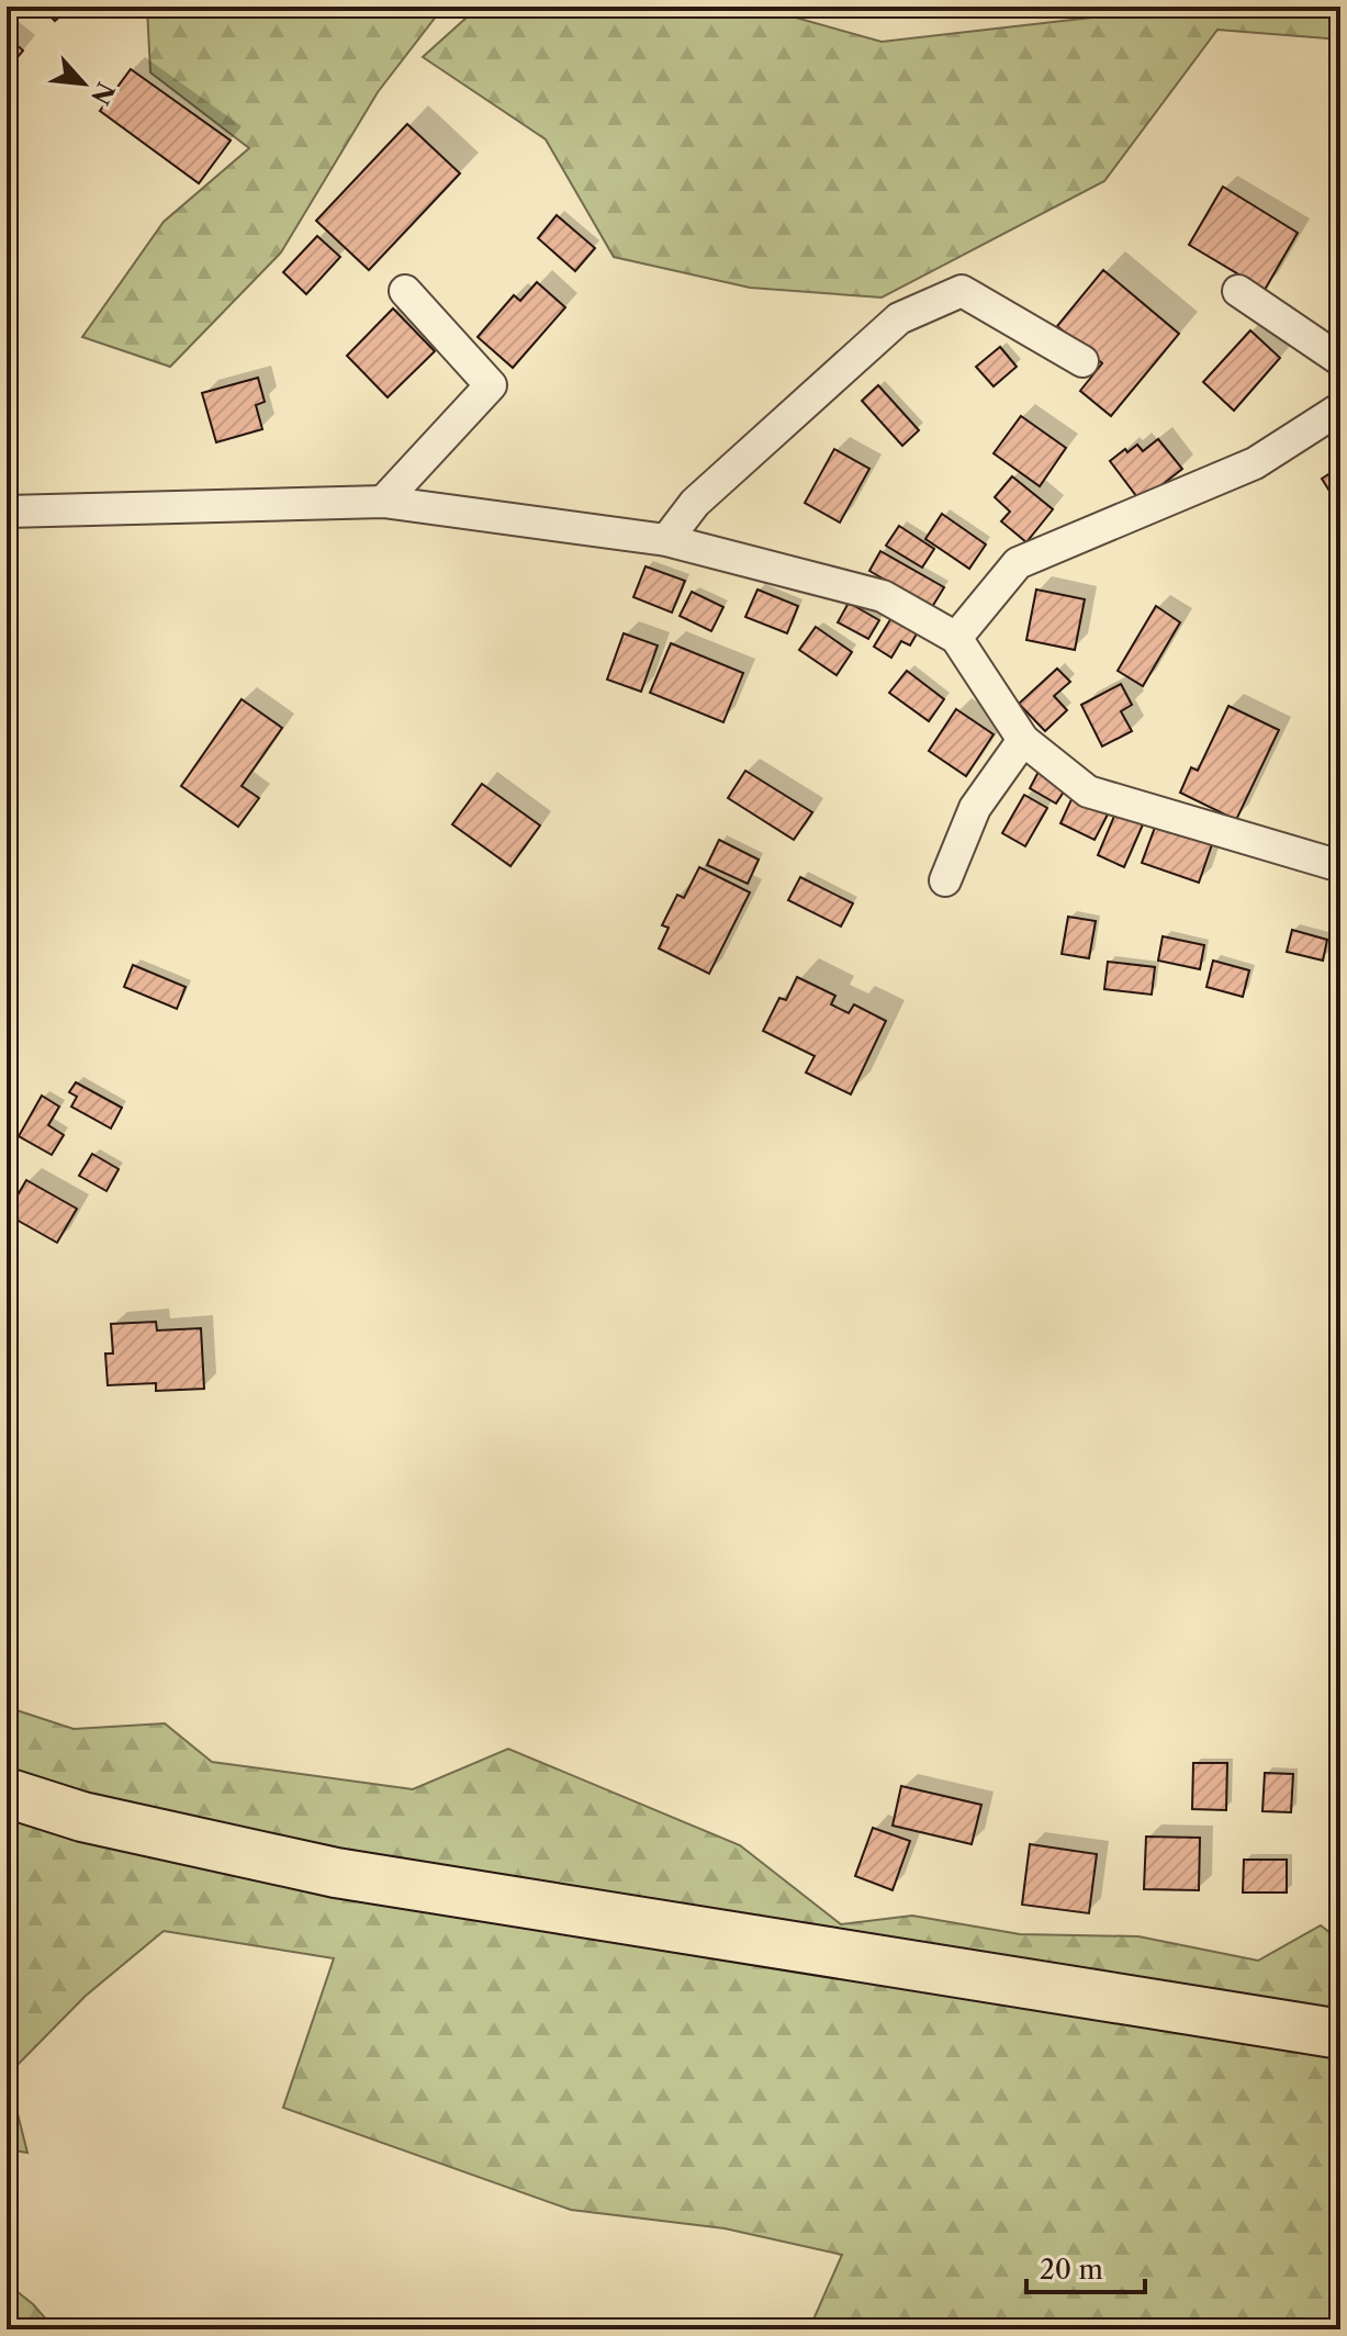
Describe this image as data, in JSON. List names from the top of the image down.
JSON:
{
  "scale_bar": "20 m",
  "north": "bottom right"
}
